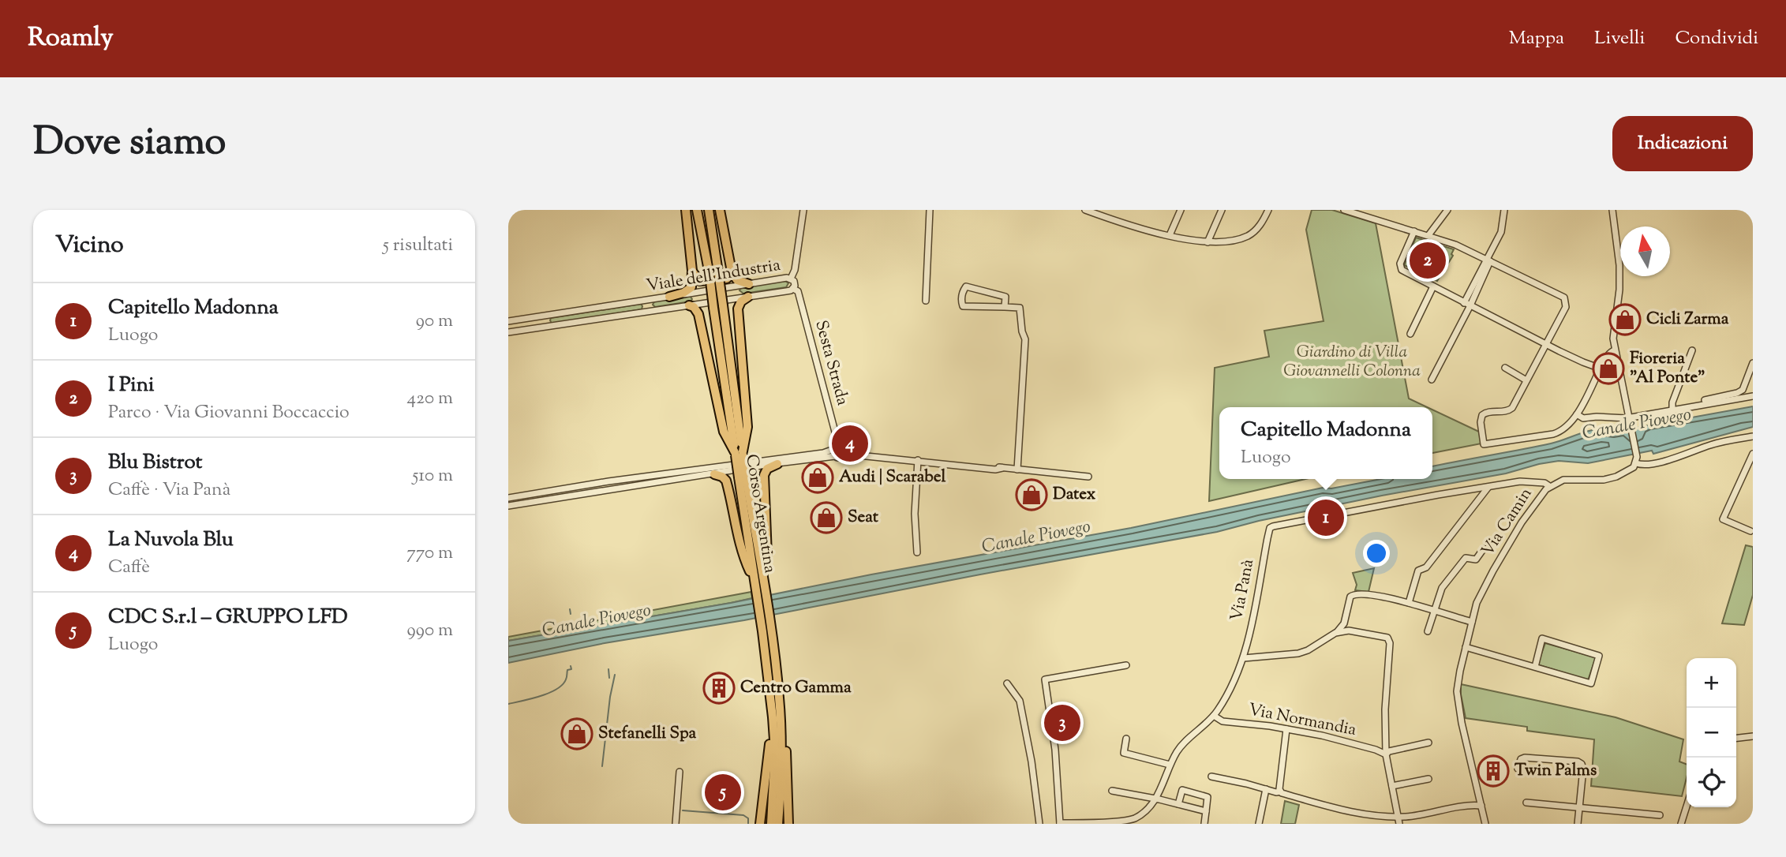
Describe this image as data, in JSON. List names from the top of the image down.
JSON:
{
  "streets": {
    "highway": ["Corso Argentina"],
    "street": [
      "Viale dell'Industria",
      "Sesta Strada",
      "Via Camin",
      "Via Panà",
      "Via Normandia"
    ]
  },
  "crossings": [
    ["Viale dell'Industria", "Sesta Strada"],
    ["Via Panà", "Via Normandia"]
  ],
  "water": ["Canale Piovego"],
  "parks": ["Giardino di Villa Giovannelli Colonna"],
  "places": {
    "shop": [
      "Cicli Zarma",
      "Fioreria \"Al Ponte\"",
      "Audi | Scarabel",
      "Datex",
      "Seat",
      "Stefanelli Spa"
    ],
    "building": ["Centro Gamma", "Twin Palms"]
  },
  "north": "top",
  "page": {
    "header": "Roamly",
    "nav": ["Mappa", "Livelli", "Condividi"],
    "title": "Dove siamo",
    "buttons": "Indicazioni",
    "heading": ["Vicino", "5 risultati"],
    "pins": [
      "2",
      "4",
      "1",
      "3",
      "5"
    ],
    "list": [
      {
        "mark": "1",
        "name": "Capitello Madonna",
        "note": "Luogo",
        "value": "90 m"
      },
      {
        "mark": "2",
        "name": "I Pini",
        "note": "Parco · Via Giovanni Boccaccio",
        "value": "420 m"
      },
      {
        "mark": "3",
        "name": "Blu Bistrot",
        "note": "Caffè · Via Panà",
        "value": "510 m"
      },
      {
        "mark": "4",
        "name": "La Nuvola Blu",
        "note": "Caffè",
        "value": "770 m"
      },
      {
        "mark": "5",
        "name": "CDC S.r.l – GRUPPO LFD",
        "note": "Luogo",
        "value": "990 m"
      }
    ],
    "popup": ["Capitello Madonna", "Luogo"],
    "map_buttons": ["+", "−"]
  }
}
